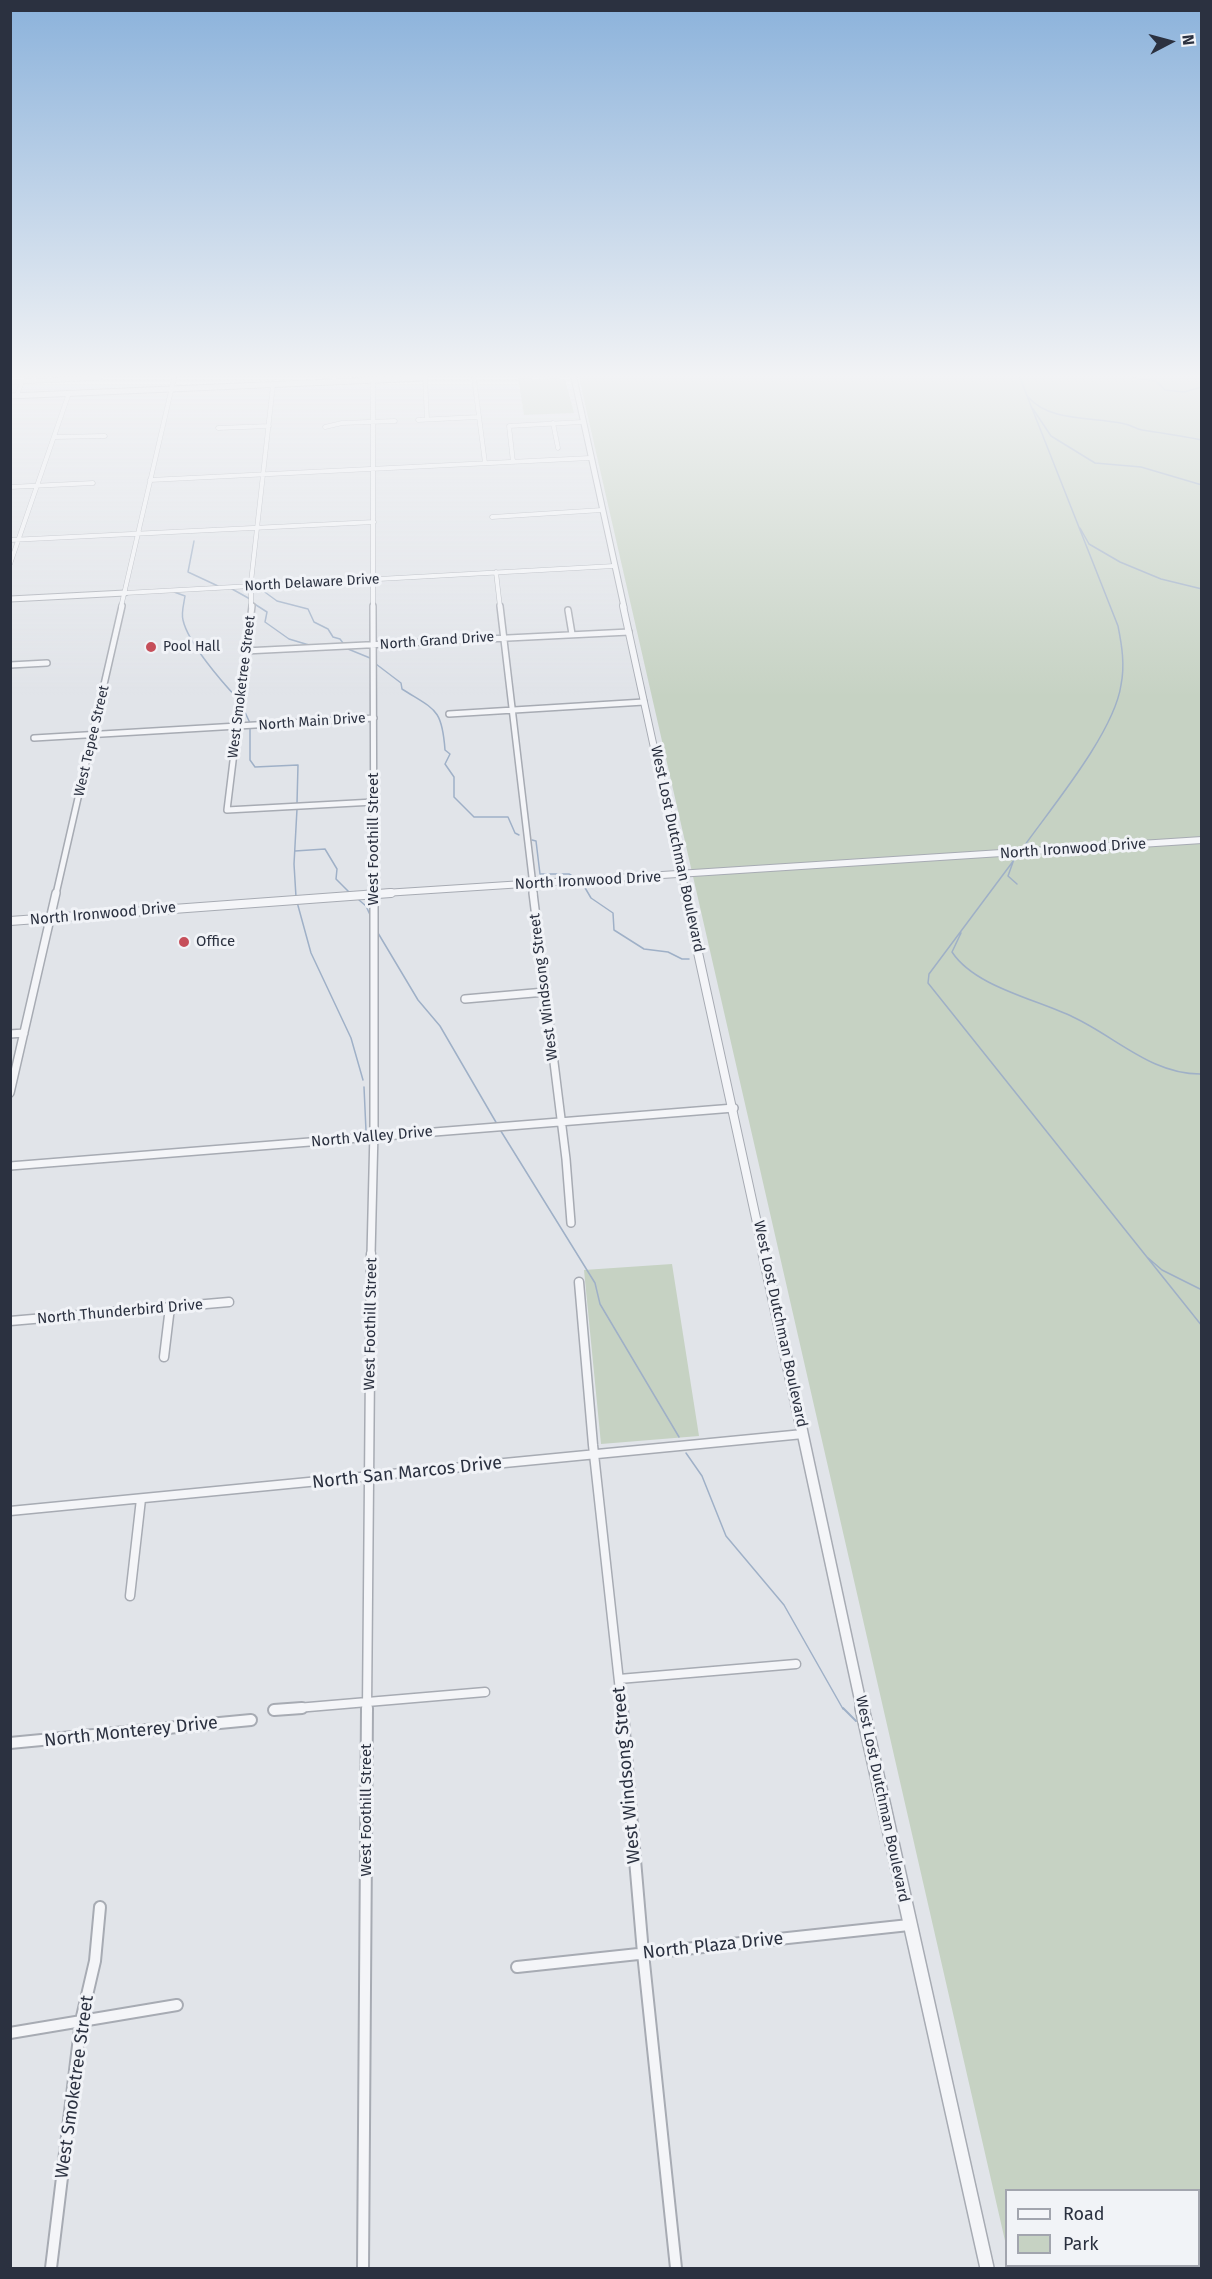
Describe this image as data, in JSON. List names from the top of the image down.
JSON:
{
  "streets": {
    "street": [
      "North Delaware Drive",
      "North Grand Drive",
      "West Smoketree Street",
      "North Main Drive",
      "West Tepee Street",
      "West Foothill Street",
      "West Lost Dutchman Boulevard",
      "North Ironwood Drive",
      "West Windsong Street",
      "North Valley Drive",
      "North Thunderbird Drive",
      "North San Marcos Drive",
      "North Monterey Drive",
      "North Plaza Drive"
    ]
  },
  "crossings": [
    ["North Delaware Drive", "West Smoketree Street"],
    ["North Delaware Drive", "West Tepee Street"],
    ["North Delaware Drive", "West Foothill Street"],
    ["North Delaware Drive", "West Lost Dutchman Boulevard"],
    ["North Delaware Drive", "West Windsong Street"],
    ["North Grand Drive", "West Smoketree Street"],
    ["North Grand Drive", "West Foothill Street"],
    ["North Grand Drive", "West Lost Dutchman Boulevard"],
    ["North Grand Drive", "West Windsong Street"],
    ["West Smoketree Street", "North Main Drive"],
    ["West Smoketree Street", "West Foothill Street"],
    ["North Main Drive", "West Tepee Street"],
    ["North Main Drive", "West Foothill Street"],
    ["West Tepee Street", "North Ironwood Drive"],
    ["West Foothill Street", "North Ironwood Drive"],
    ["West Foothill Street", "North Valley Drive"],
    ["West Foothill Street", "North San Marcos Drive"],
    ["West Lost Dutchman Boulevard", "North Ironwood Drive"],
    ["West Lost Dutchman Boulevard", "North Valley Drive"],
    ["West Lost Dutchman Boulevard", "North San Marcos Drive"],
    ["West Lost Dutchman Boulevard", "North Plaza Drive"],
    ["North Ironwood Drive", "West Windsong Street"],
    ["West Windsong Street", "North Valley Drive"],
    ["West Windsong Street", "North San Marcos Drive"],
    ["West Windsong Street", "North Plaza Drive"]
  ],
  "places": ["Pool Hall", "Office"],
  "legend": ["Road", "Park"],
  "north": "right"
}
